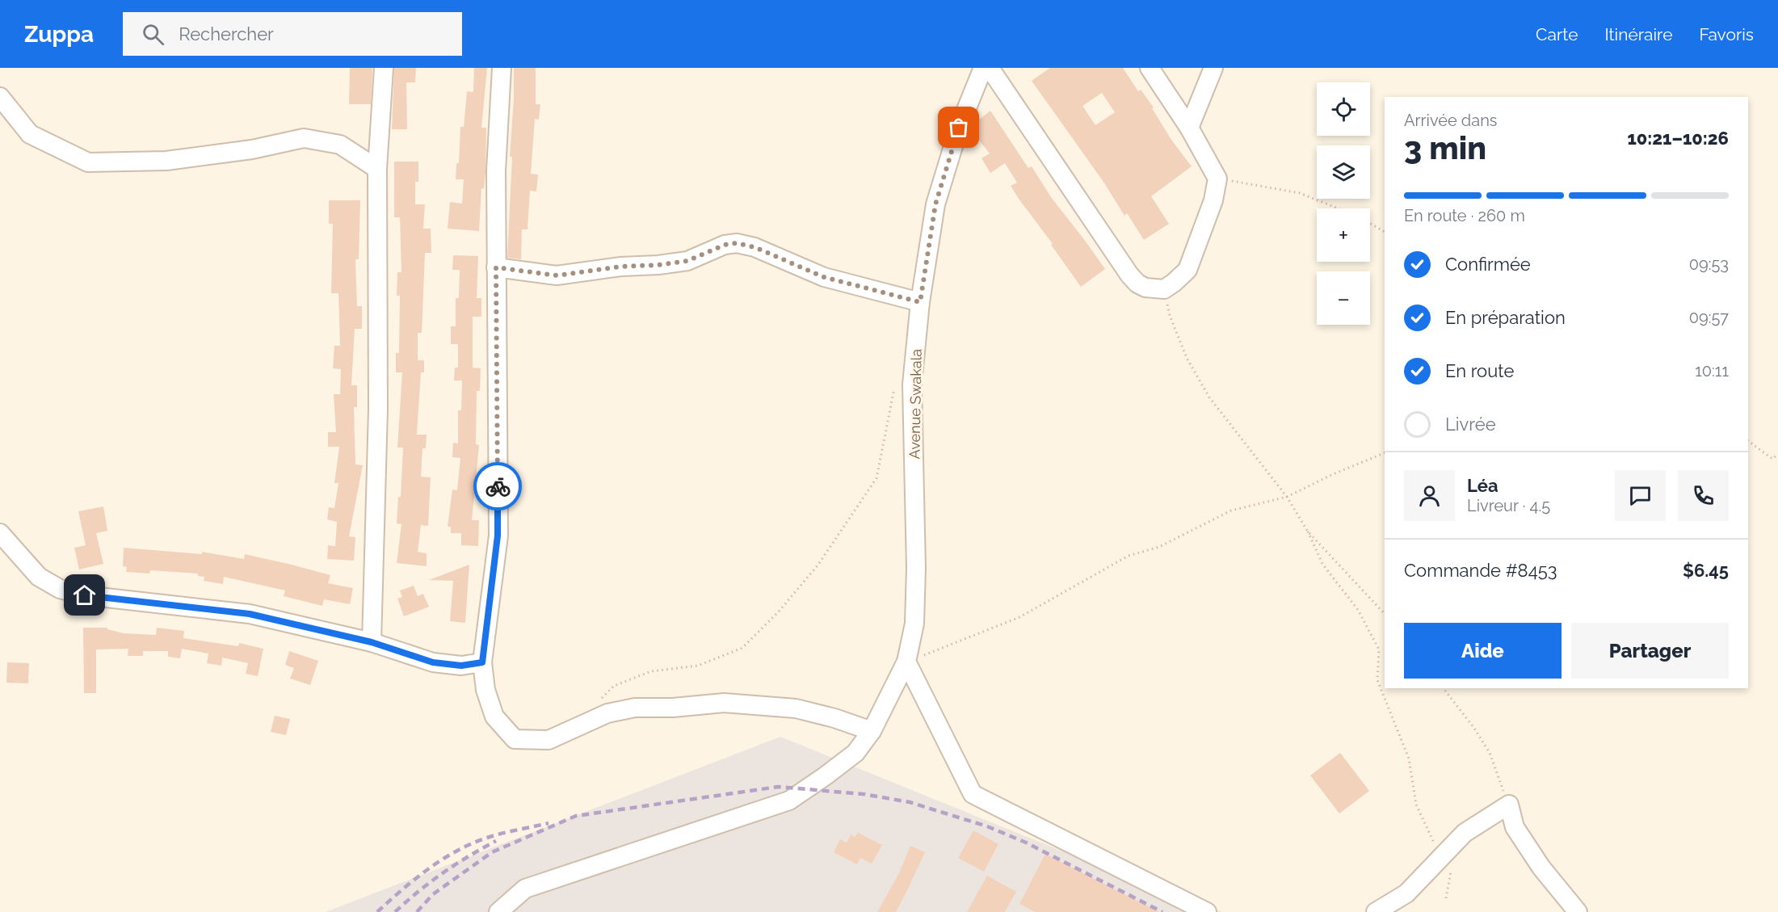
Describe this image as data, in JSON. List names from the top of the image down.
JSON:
{
  "streets": {
    "street": ["Avenue Swakala"]
  },
  "page": {
    "header": "Zuppa",
    "search": "Rechercher",
    "nav": ["Carte", "Itinéraire", "Favoris"],
    "map_buttons": ["+", "−"],
    "heading": ["3 min", "Arrivée dans", "10:21–10:26"],
    "panel": [
      "Léa",
      "Livreur · 4.5",
      "Commande #8453",
      "$6.45"
    ],
    "bar": "En route · 260 m",
    "list": [
      ["Confirmée", "09:53"],
      ["En préparation", "09:57"],
      ["En route", "10:11"],
      "Livrée"
    ],
    "buttons": ["Aide", "Partager"]
  }
}
